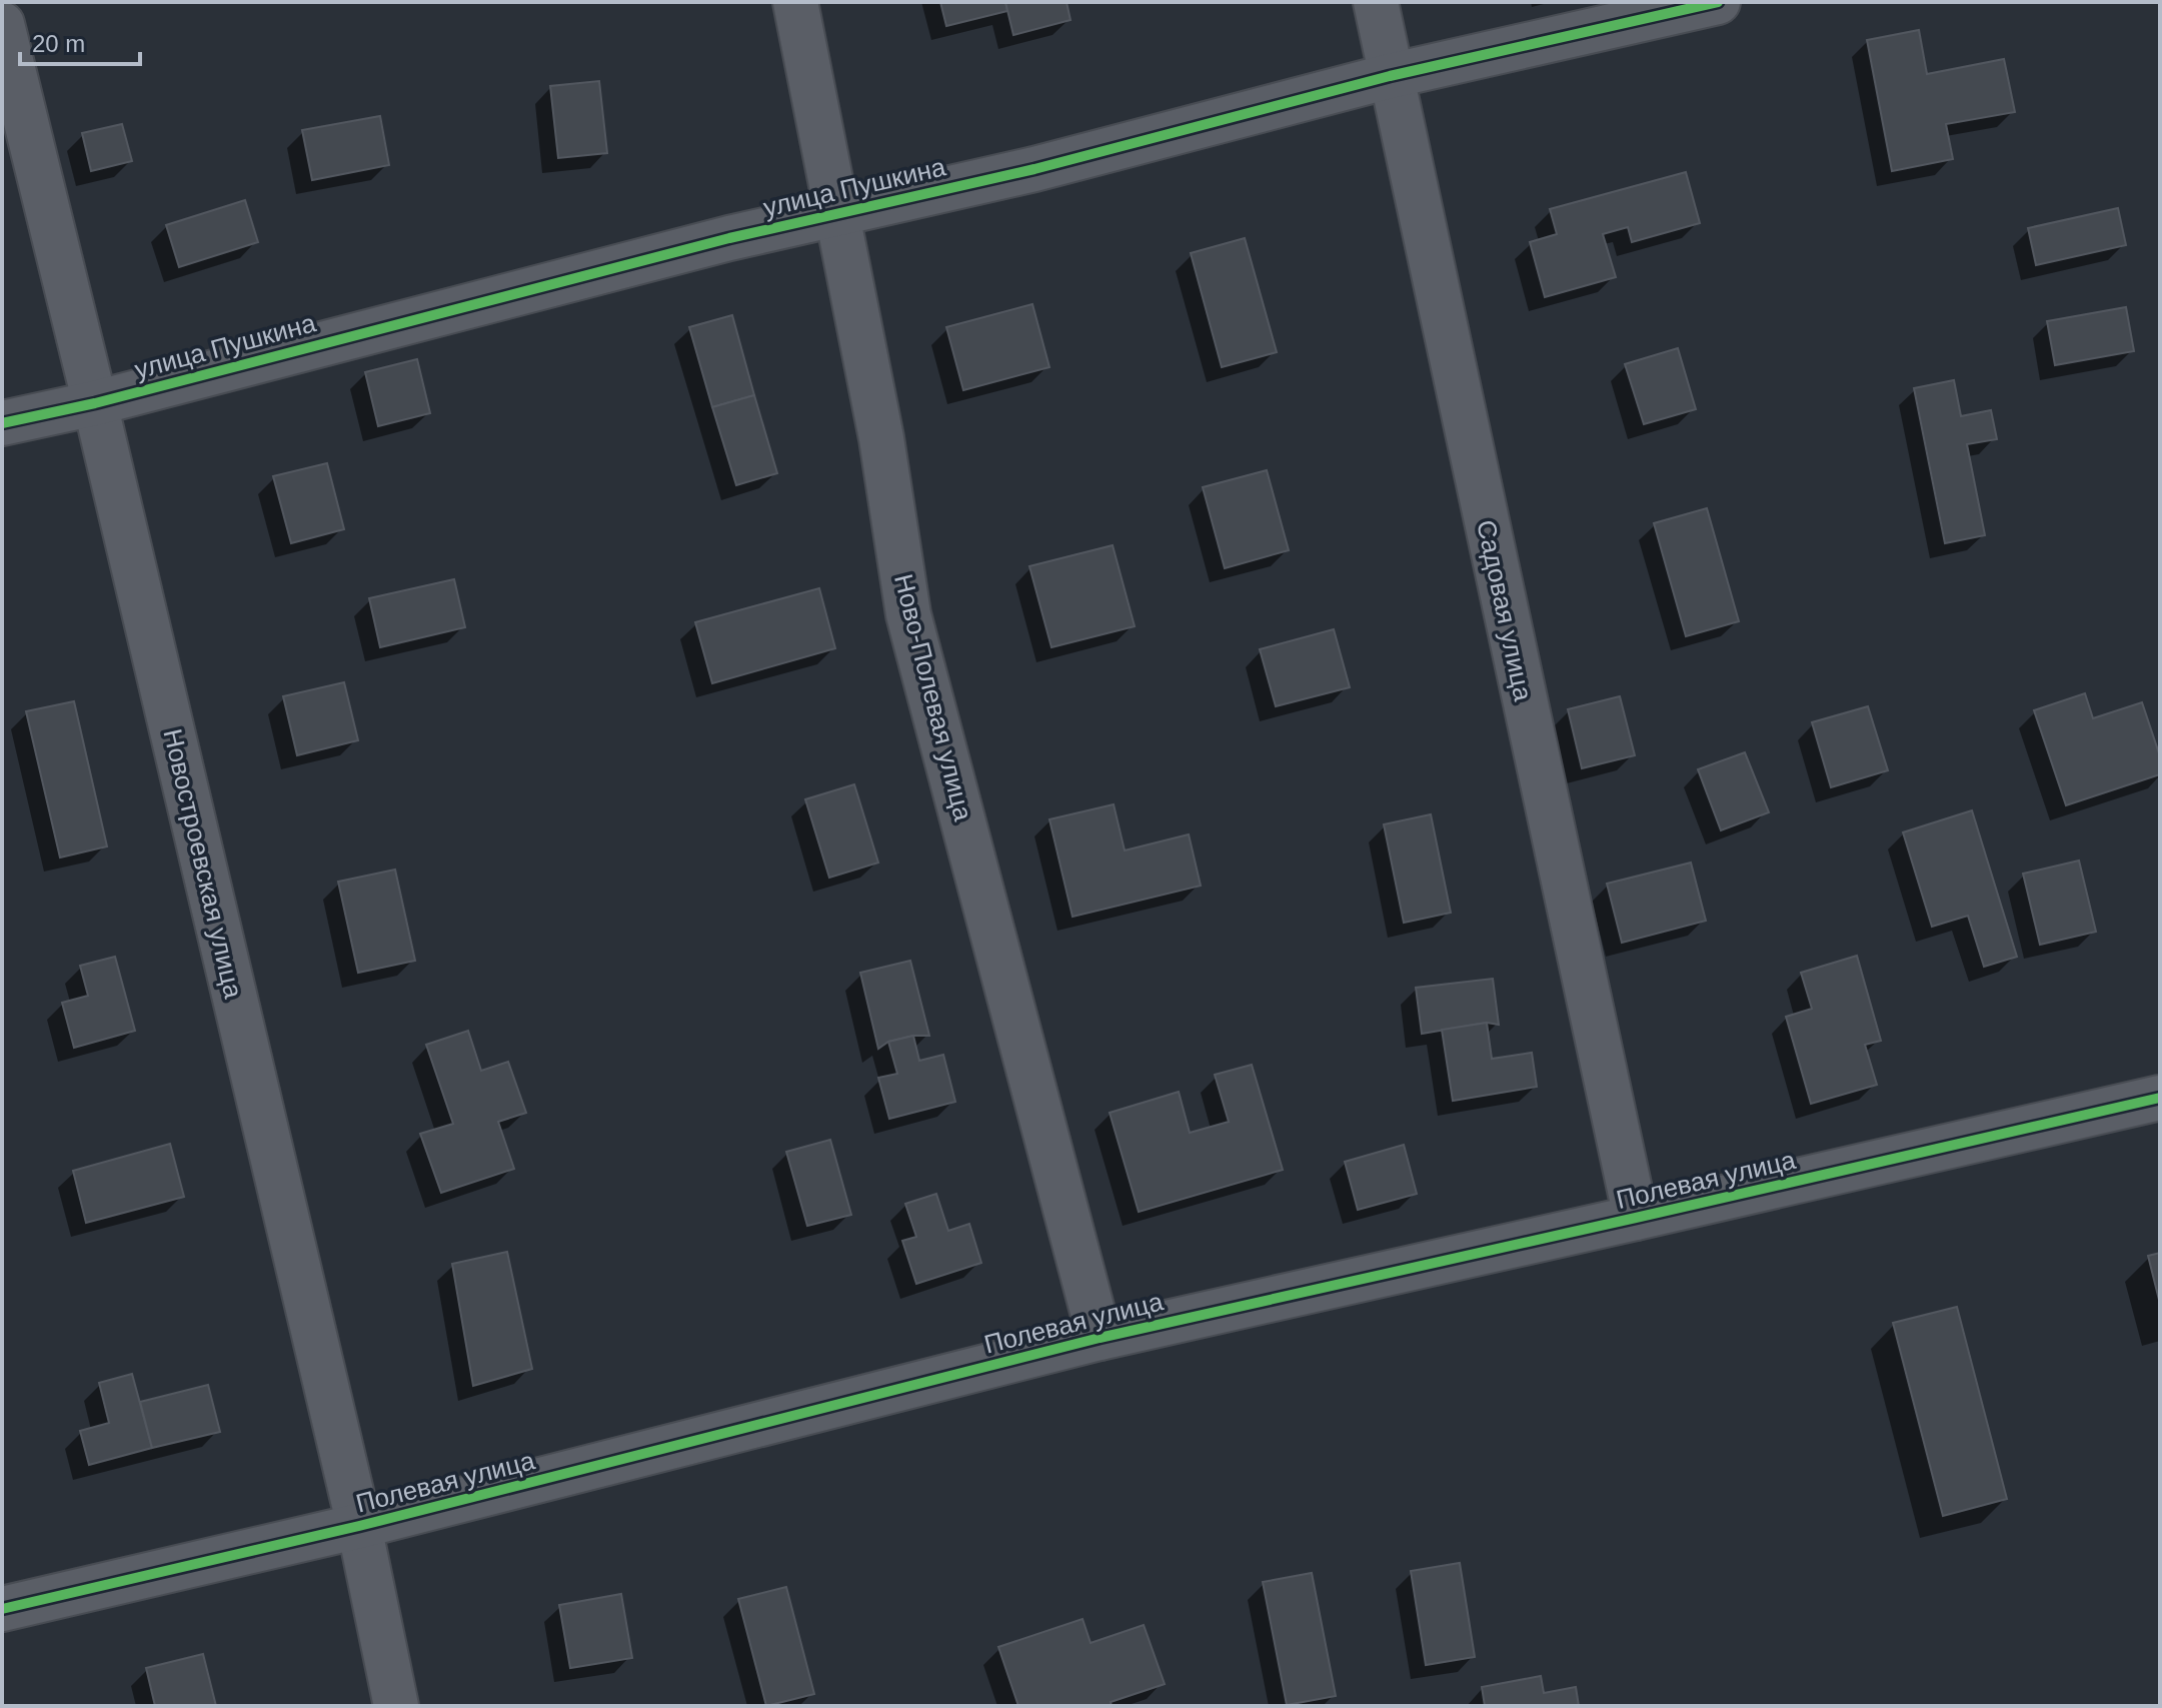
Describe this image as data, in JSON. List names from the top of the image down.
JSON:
{
  "streets": {
    "street": [
      "улица Пушкина",
      "Садовая улица",
      "Ново-Полевая улица",
      "Новостроевская улица",
      "Полевая улица"
    ]
  },
  "crossings": [
    ["улица Пушкина", "Садовая улица"],
    ["улица Пушкина", "Ново-Полевая улица"],
    ["улица Пушкина", "Новостроевская улица"],
    ["Садовая улица", "Полевая улица"],
    ["Ново-Полевая улица", "Полевая улица"],
    ["Новостроевская улица", "Полевая улица"]
  ],
  "scale_bar": "20 m"
}
